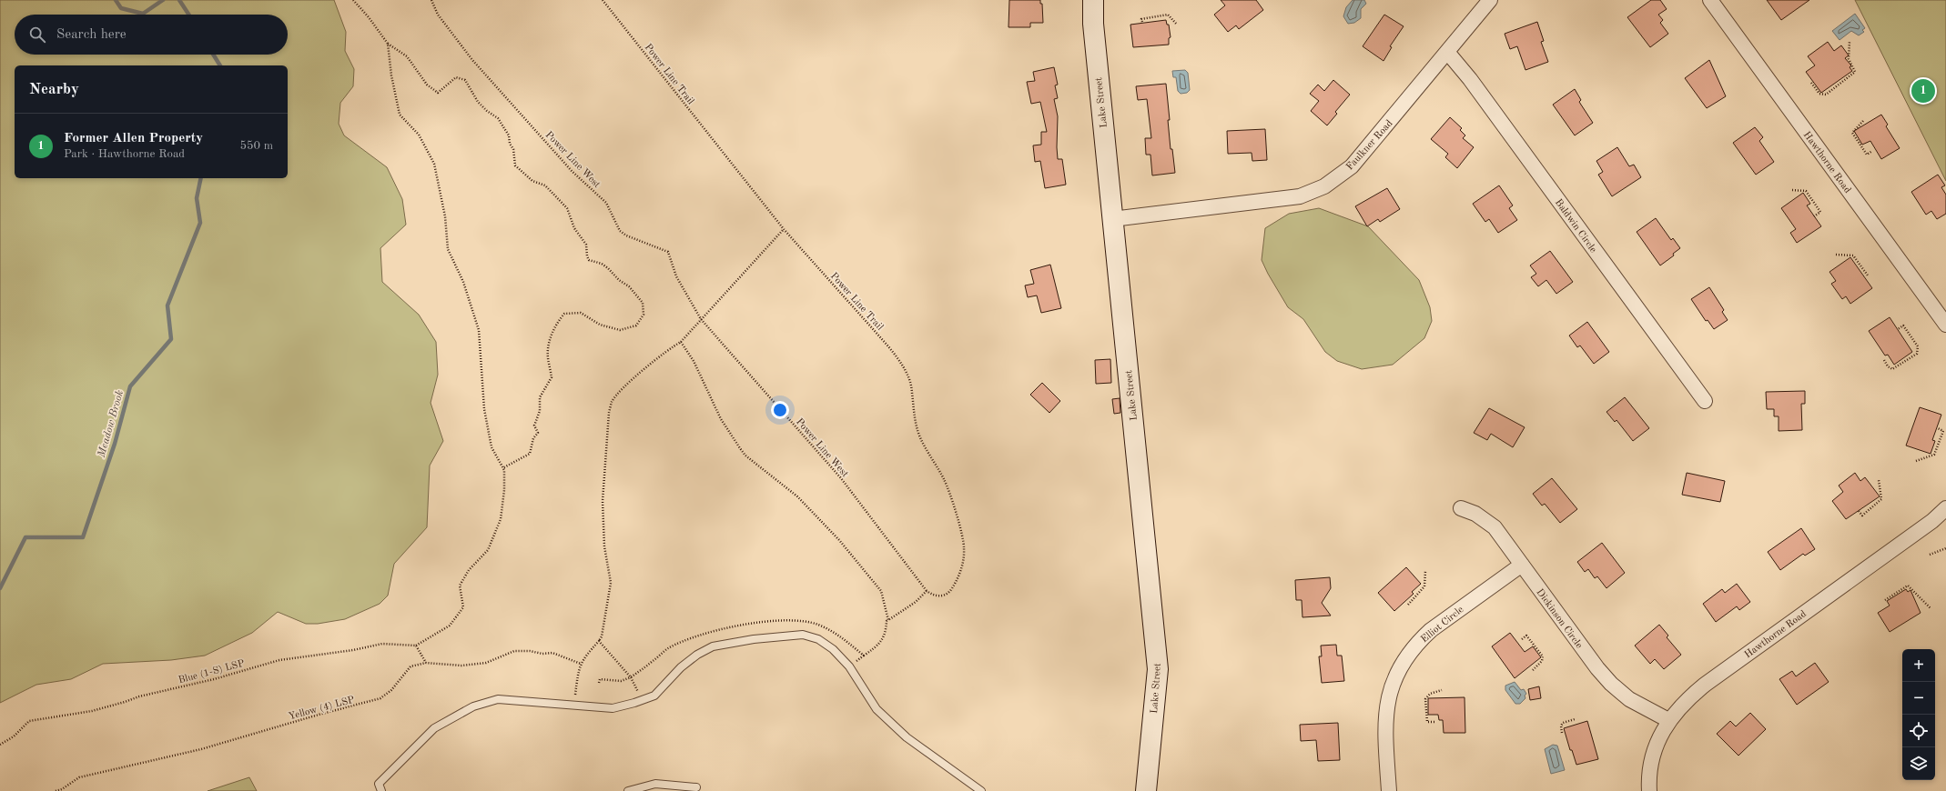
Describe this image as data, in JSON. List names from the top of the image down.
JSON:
{
  "streets": {
    "main road": ["Lake Street"],
    "street": [
      "Faulkner Road",
      "Hawthorne Road",
      "Baldwin Circle",
      "Dickinson Circle",
      "Elliot Circle"
    ],
    "path": [
      "Power Line Trail",
      "Power Line West",
      "Blue (1-S) LSP",
      "Yellow (4) LSP"
    ]
  },
  "crossings": [
    ["Power Line Trail", "Power Line West"],
    ["Lake Street", "Faulkner Road"],
    ["Faulkner Road", "Baldwin Circle"],
    ["Hawthorne Road", "Dickinson Circle"],
    ["Dickinson Circle", "Elliot Circle"]
  ],
  "water": ["Meadow Brook"],
  "page": {
    "search": "Search here",
    "heading": "Nearby",
    "pins": "1",
    "list": [
      {
        "mark": "1",
        "name": "Former Allen Property",
        "note": "Park · Hawthorne Road",
        "value": "550 m"
      }
    ],
    "map_buttons": ["+", "−"]
  }
}
